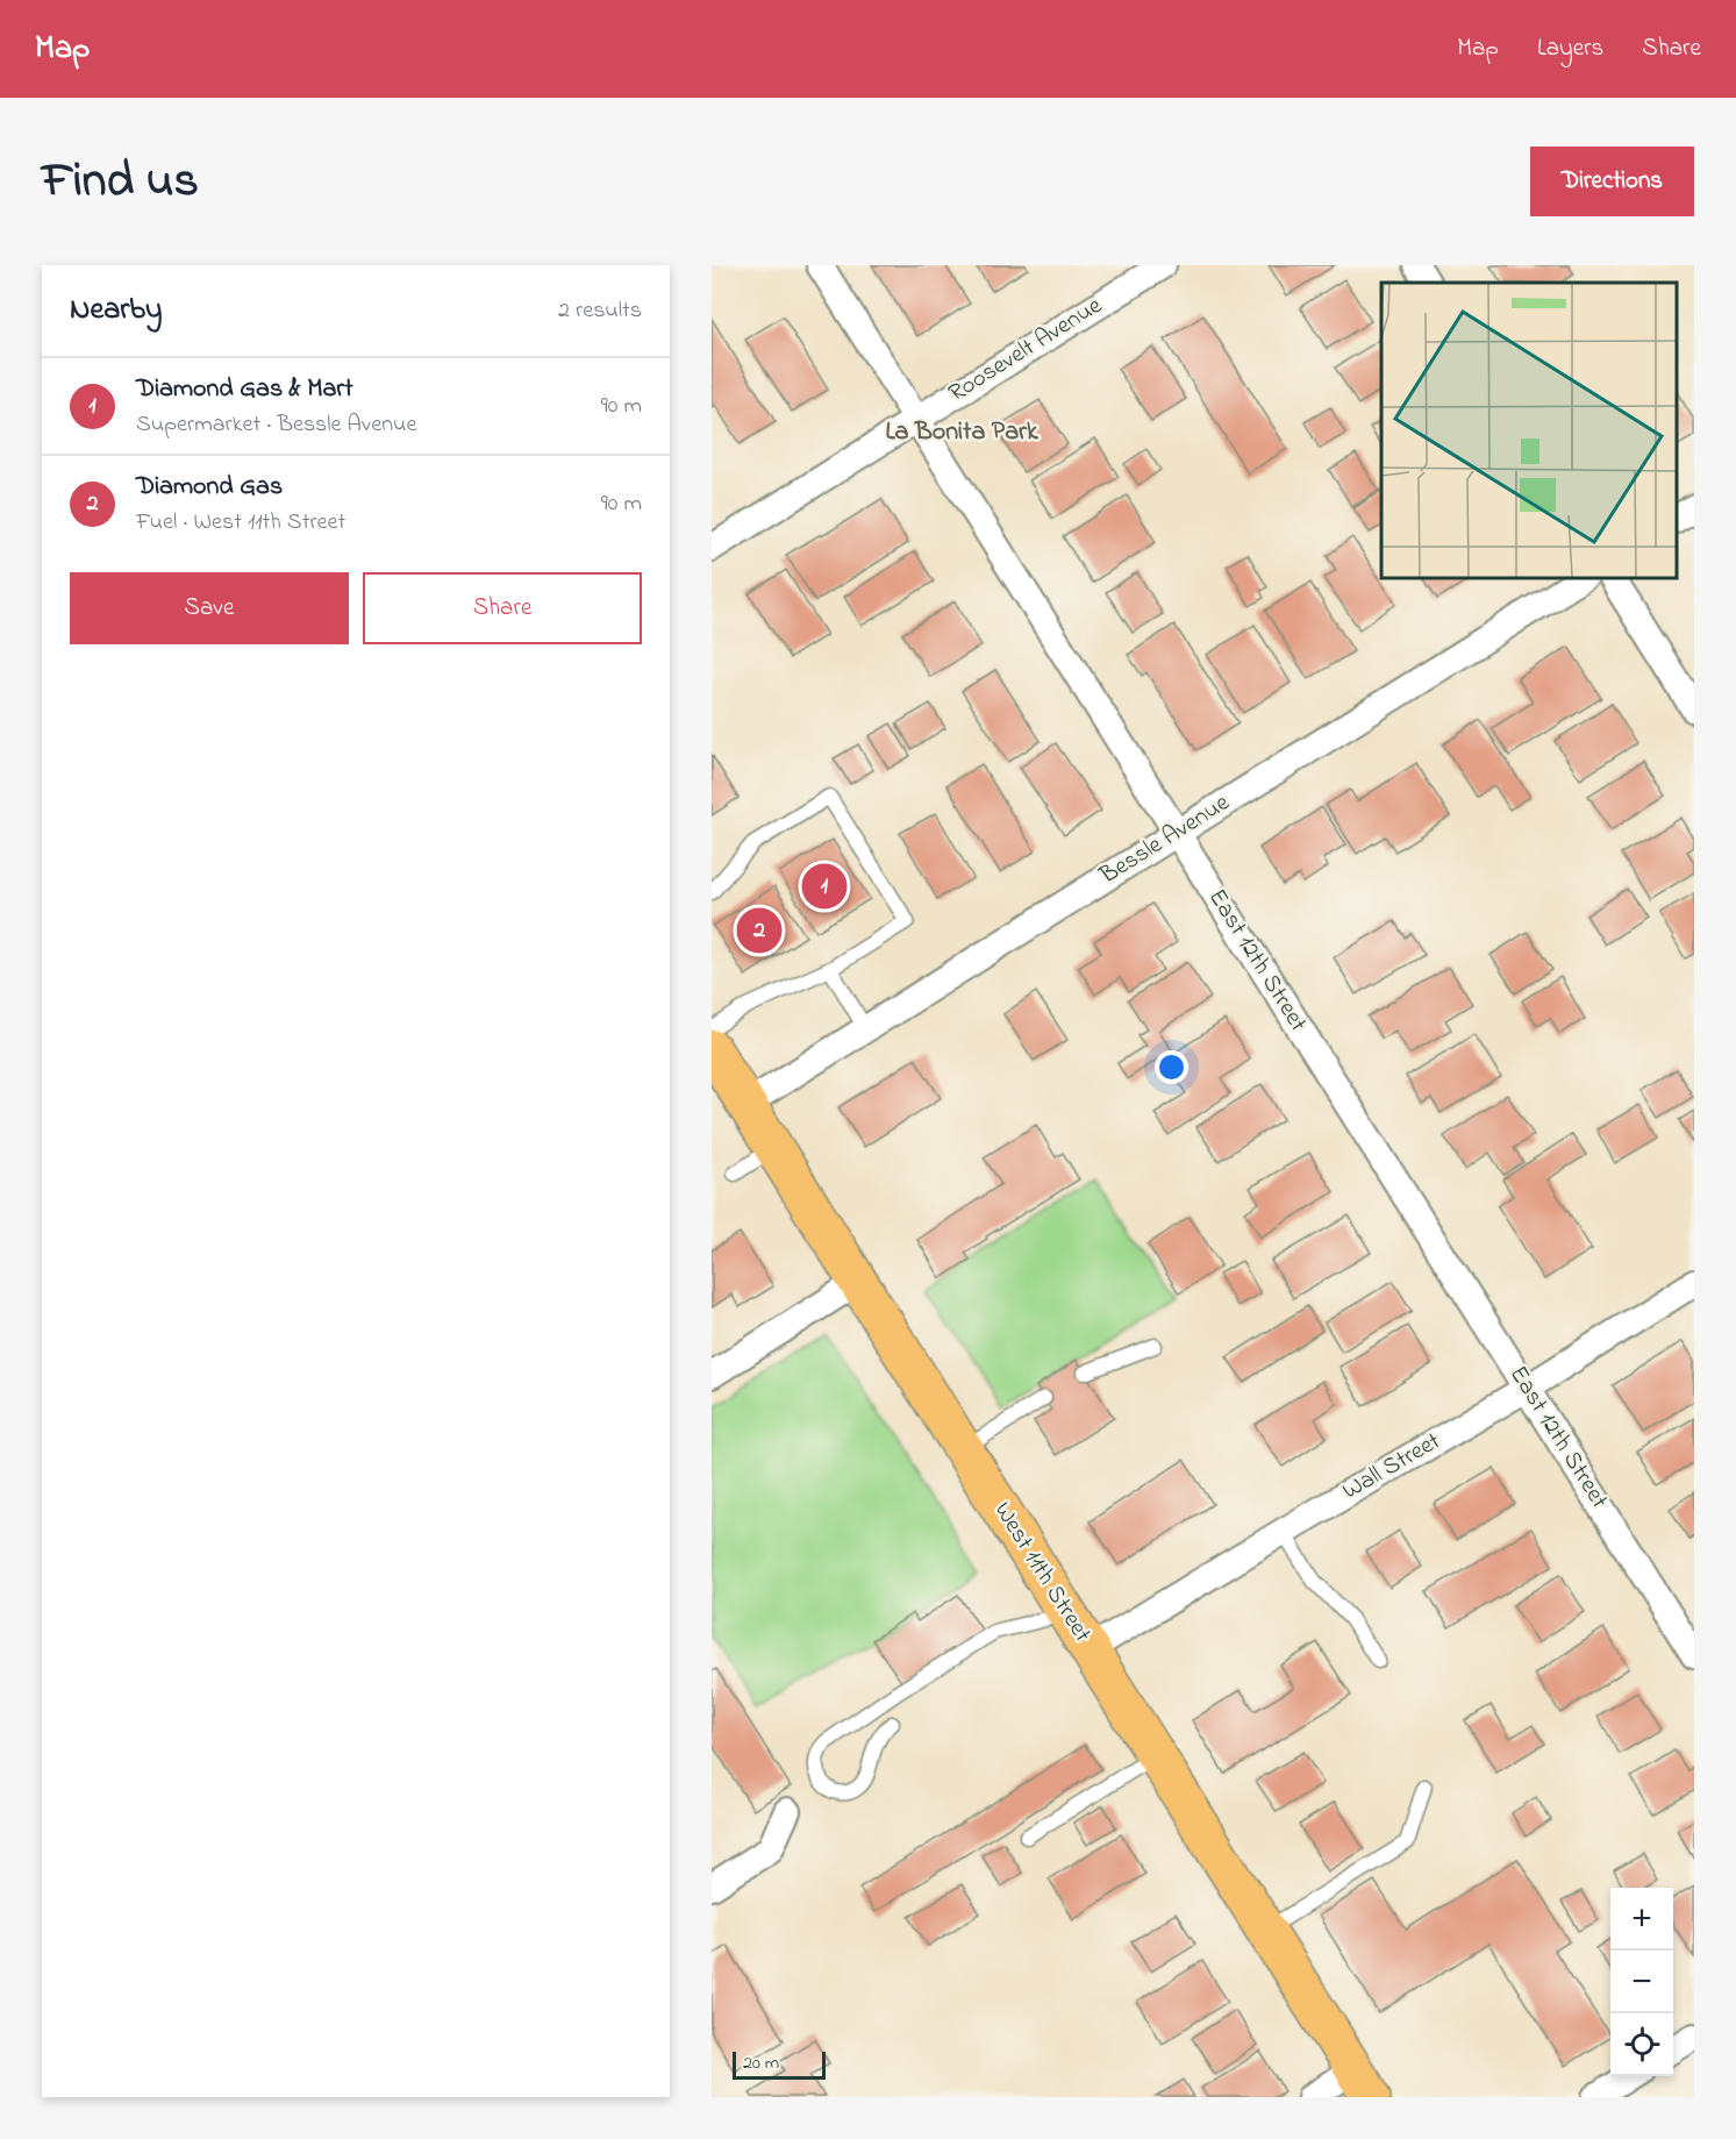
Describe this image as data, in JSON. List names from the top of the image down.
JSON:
{
  "streets": {
    "main road": ["West 11th Street"],
    "street": [
      "Roosevelt Avenue",
      "Bessle Avenue",
      "East 12th Street",
      "Wall Street"
    ]
  },
  "crossings": [
    ["Roosevelt Avenue", "East 12th Street"],
    ["Bessle Avenue", "East 12th Street"],
    ["Bessle Avenue", "West 11th Street"],
    ["East 12th Street", "Wall Street"],
    ["Wall Street", "West 11th Street"]
  ],
  "districts": ["La Bonita Park"],
  "scale_bar": "20 m",
  "page": {
    "header": "Map",
    "nav": ["Map", "Layers", "Share"],
    "title": "Find us",
    "buttons": [
      "Directions",
      ["Save", "Share"]
    ],
    "heading": ["Nearby", "2 results"],
    "list": [
      {
        "mark": "1",
        "name": "Diamond Gas & Mart",
        "note": "Supermarket · Bessle Avenue",
        "value": "90 m"
      },
      {
        "mark": "2",
        "name": "Diamond Gas",
        "note": "Fuel · West 11th Street",
        "value": "90 m"
      }
    ],
    "pins": ["1", "2"],
    "map_buttons": ["+", "−"],
    "scale": "20 m"
  }
}
